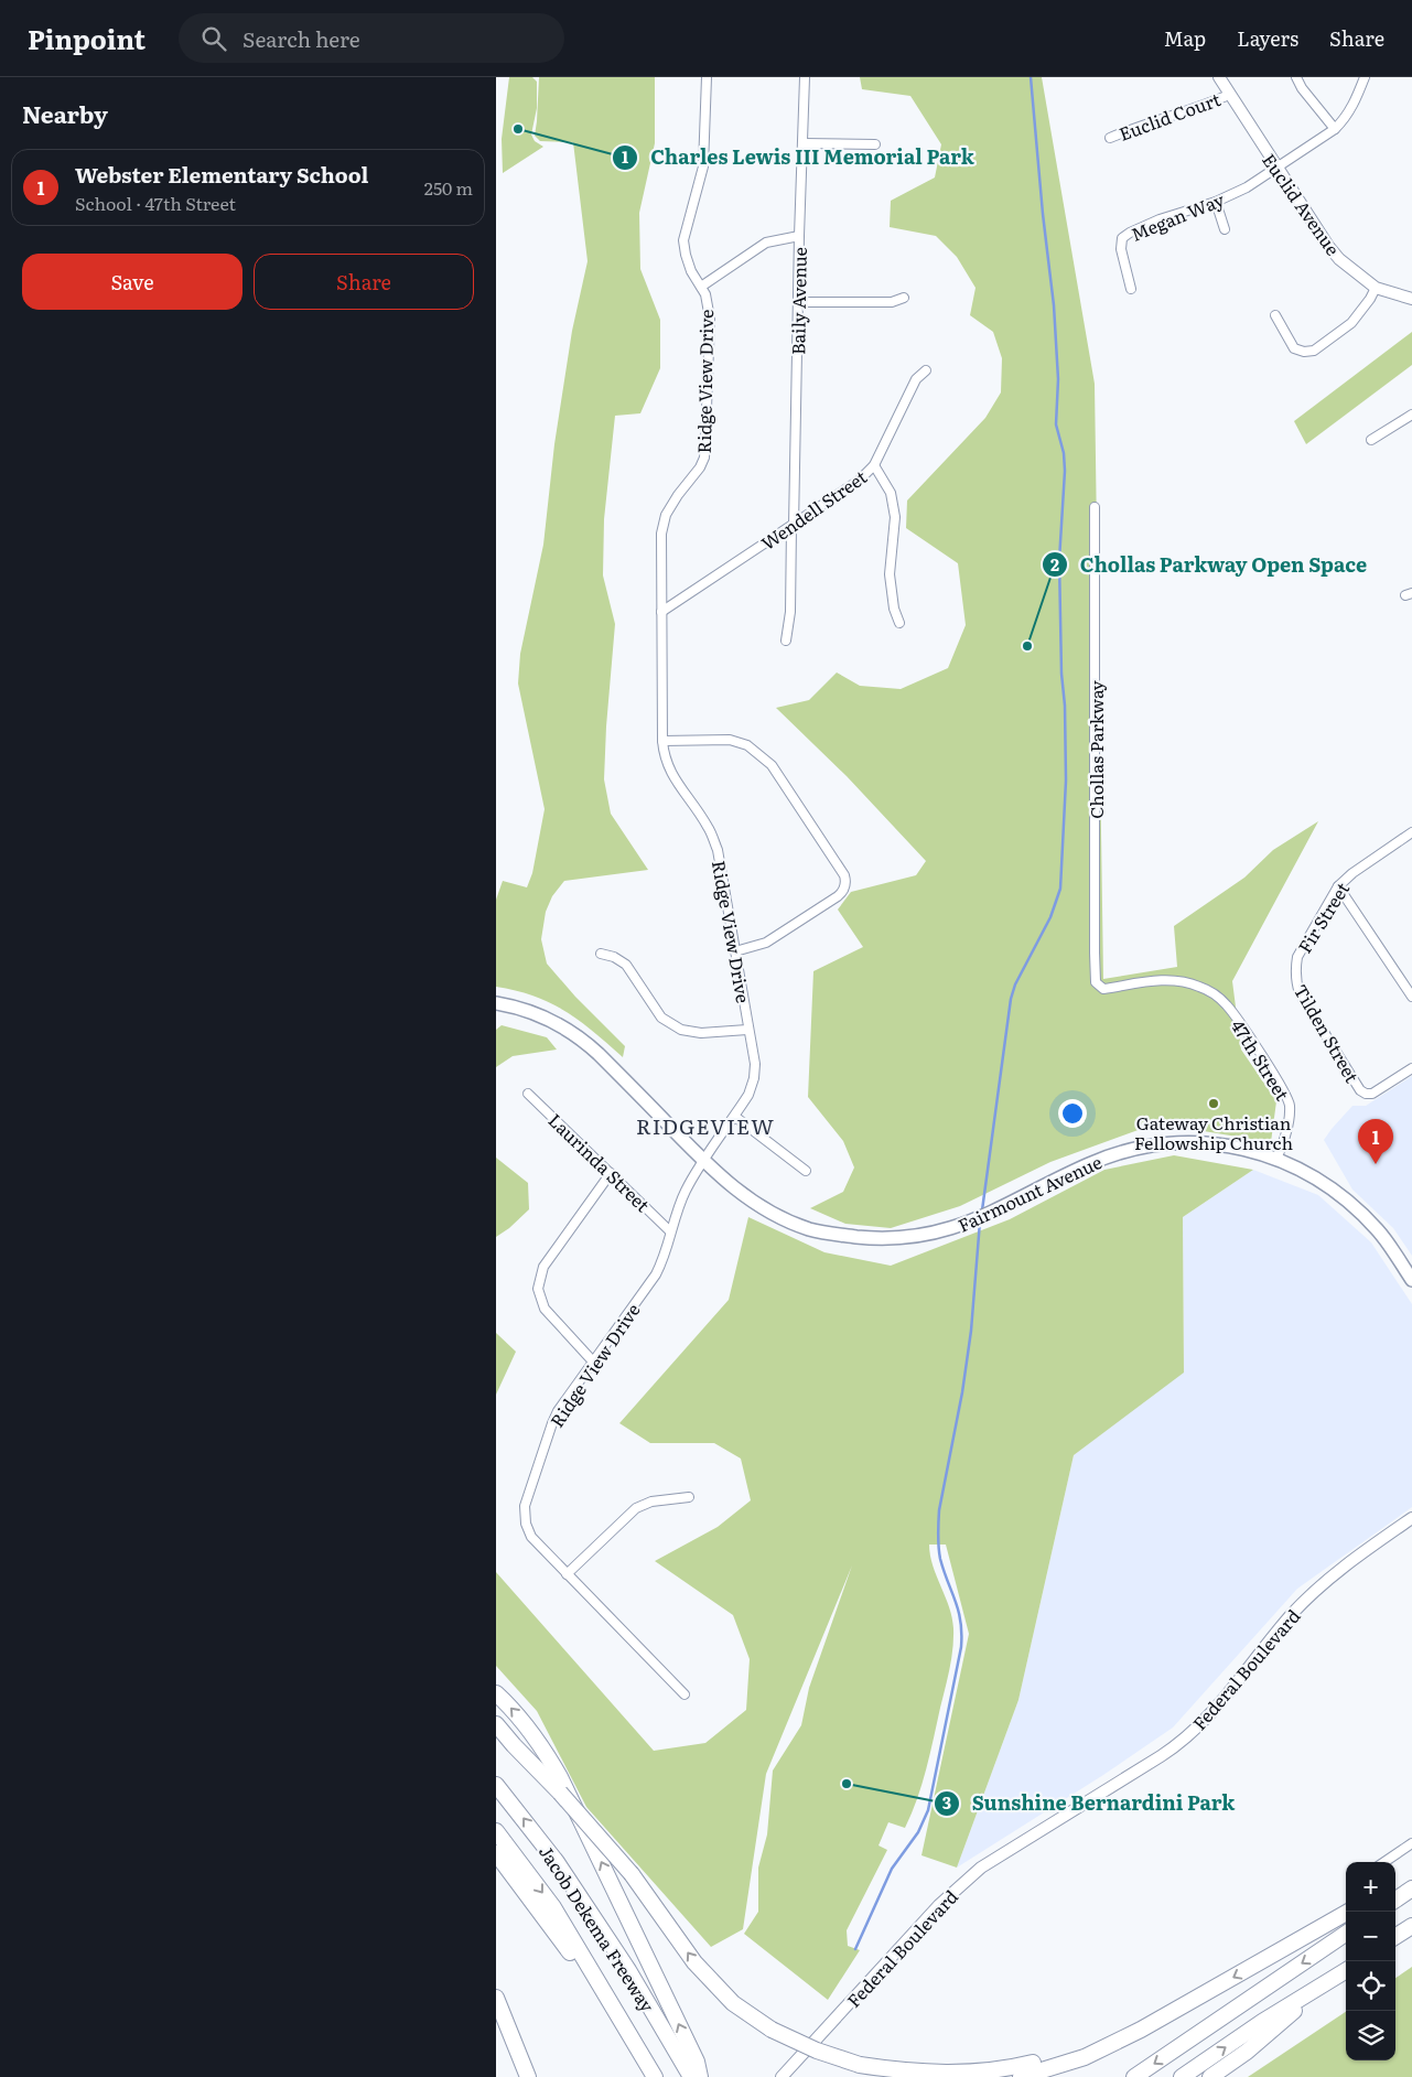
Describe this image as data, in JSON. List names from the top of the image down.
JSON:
{
  "streets": {
    "highway": ["Jacob Dekema Freeway"],
    "main road": ["Euclid Avenue", "Fairmount Avenue", "Federal Boulevard"],
    "street": [
      "Euclid Court",
      "Megan Way",
      "Baily Avenue",
      "Ridge View Drive",
      "Wendell Street",
      "Chollas Parkway",
      "Fir Street",
      "Tilden Street",
      "47th Street",
      "Laurinda Street"
    ]
  },
  "crossings": [
    ["Euclid Court", "Euclid Avenue"],
    ["Euclid Avenue", "Megan Way"],
    ["Baily Avenue", "Wendell Street"],
    ["Ridge View Drive", "Wendell Street"],
    ["Ridge View Drive", "Laurinda Street"],
    ["Ridge View Drive", "Fairmount Avenue"],
    ["Chollas Parkway", "47th Street"],
    ["Fir Street", "Tilden Street"],
    ["47th Street", "Fairmount Avenue"]
  ],
  "districts": ["RIDGEVIEW"],
  "places": [
    "Charles Lewis III Memorial Park",
    "Chollas Parkway Open Space",
    "Gateway Christian Fellowship Church",
    "Sunshine Bernardini Park"
  ],
  "page": {
    "header": "Pinpoint",
    "search": "Search here",
    "nav": ["Map", "Layers", "Share"],
    "heading": "Nearby",
    "list": [
      {
        "mark": "1",
        "name": "Webster Elementary School",
        "note": "School · 47th Street",
        "value": "250 m"
      }
    ],
    "buttons": ["Save", "Share"],
    "pins": "1",
    "map_buttons": ["+", "−"]
  }
}
